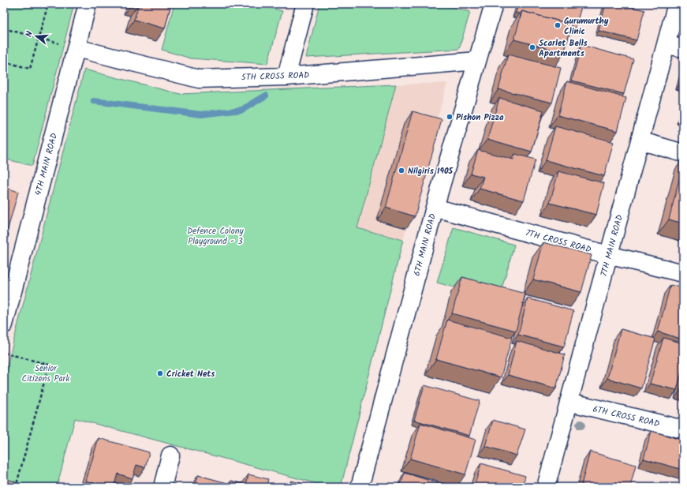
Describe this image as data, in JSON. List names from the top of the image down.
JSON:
{
  "streets": {
    "street": [
      "5TH CROSS ROAD",
      "4TH MAIN ROAD",
      "7TH CROSS ROAD",
      "6TH MAIN ROAD",
      "7TH MAIN ROAD",
      "6TH CROSS ROAD"
    ]
  },
  "crossings": [
    ["5TH CROSS ROAD", "4TH MAIN ROAD"],
    ["5TH CROSS ROAD", "6TH MAIN ROAD"],
    ["7TH CROSS ROAD", "6TH MAIN ROAD"],
    ["7TH CROSS ROAD", "7TH MAIN ROAD"],
    ["7TH MAIN ROAD", "6TH CROSS ROAD"]
  ],
  "parks": ["Defence Colony Playground - 3", "Senior Citizens Park"],
  "places": [
    "Gurumurthy Clinic",
    "Scarlet Bells Apartments",
    "Pishon Pizza",
    "Nilgiris 1905",
    "Cricket Nets"
  ],
  "north": "left"
}
